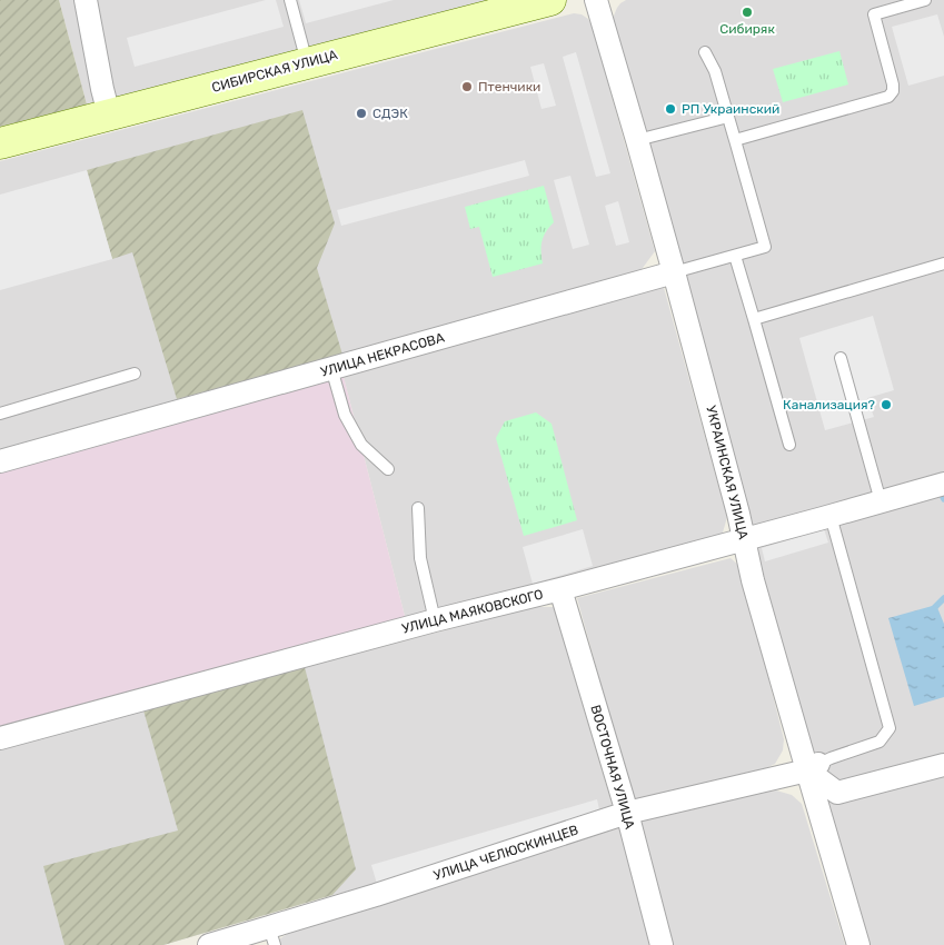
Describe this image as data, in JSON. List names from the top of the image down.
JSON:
{
  "streets": {
    "main road": ["СИБИРСКАЯ УЛИЦА"],
    "street": [
      "УЛИЦА НЕКРАСОВА",
      "УКРАИНСКАЯ УЛИЦА",
      "УЛИЦА МАЯКОВСКОГО",
      "ВОСТОЧНАЯ УЛИЦА",
      "УЛИЦА ЧЕЛЮСКИНЦЕВ"
    ]
  },
  "crossings": [
    ["УЛИЦА НЕКРАСОВА", "УКРАИНСКАЯ УЛИЦА"],
    ["УКРАИНСКАЯ УЛИЦА", "УЛИЦА МАЯКОВСКОГО"],
    ["УКРАИНСКАЯ УЛИЦА", "УЛИЦА ЧЕЛЮСКИНЦЕВ"],
    ["УЛИЦА МАЯКОВСКОГО", "ВОСТОЧНАЯ УЛИЦА"],
    ["ВОСТОЧНАЯ УЛИЦА", "УЛИЦА ЧЕЛЮСКИНЦЕВ"]
  ],
  "places": [
    "Сибиряк",
    "Птенчики",
    "РП Украинский",
    "СДЭК",
    "Канализация?"
  ]
}
